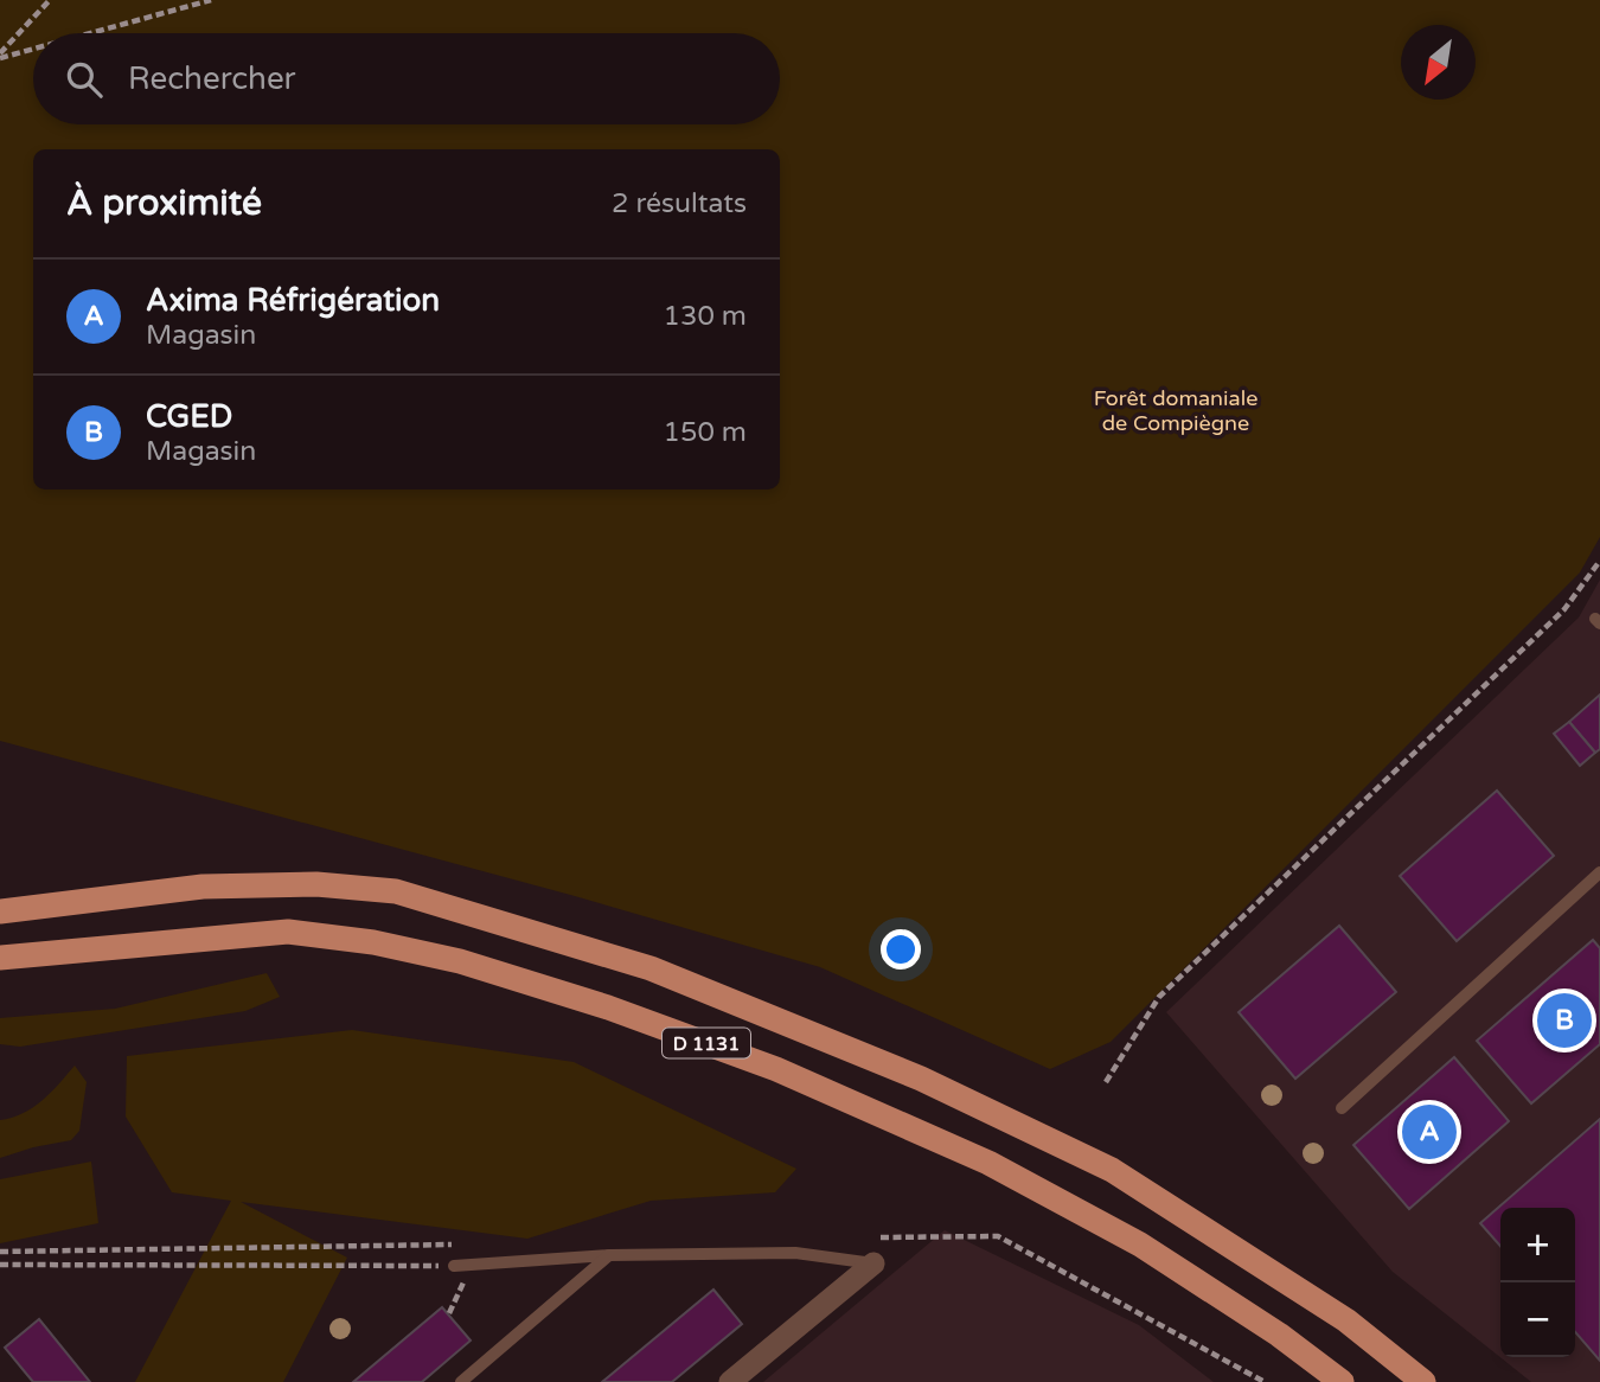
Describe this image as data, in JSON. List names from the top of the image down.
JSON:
{
  "streets": {
    "main road": ["D 1131"]
  },
  "parks": ["Forêt domaniale de Compiègne"],
  "north": "bottom left",
  "page": {
    "search": "Rechercher",
    "heading": ["À proximité", "2 résultats"],
    "list": [
      {
        "mark": "A",
        "name": "Axima Réfrigération",
        "note": "Magasin",
        "value": "130 m"
      },
      {
        "mark": "B",
        "name": "CGED",
        "note": "Magasin",
        "value": "150 m"
      }
    ],
    "pins": ["B", "A"],
    "map_buttons": ["+", "−"]
  }
}
